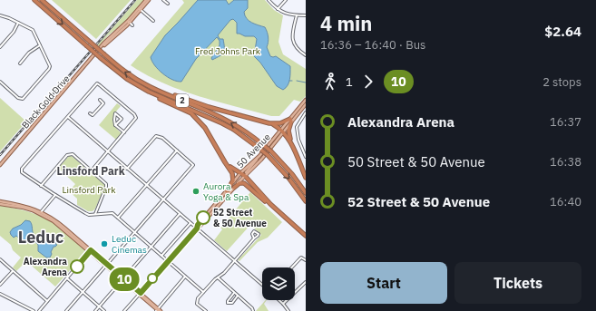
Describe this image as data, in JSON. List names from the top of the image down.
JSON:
{
  "streets": {
    "highway": ["2"],
    "main road": ["Black Gold Drive", "50 Avenue"]
  },
  "districts": ["Linsford Park", "Leduc"],
  "parks": ["Fred Johns Park", "Linsford Park"],
  "places": [
    "Aurora Yoga & Spa",
    "52 Street & 50 Avenue",
    "Leduc Cinemas",
    "Alexandra Arena"
  ],
  "lines": ["bus line 10"],
  "page": {
    "on_map": "10",
    "heading": ["4 min", "16:36 – 16:40 · Bus", "$2.64"],
    "legs": ["1", "10", "2 stops"],
    "list": [
      {
        "name": "Alexandra Arena",
        "value": "16:37"
      },
      {
        "name": "50 Street & 50 Avenue",
        "value": "16:38"
      },
      {
        "name": "52 Street & 50 Avenue",
        "value": "16:40"
      }
    ],
    "buttons": ["Start", "Tickets"]
  }
}
